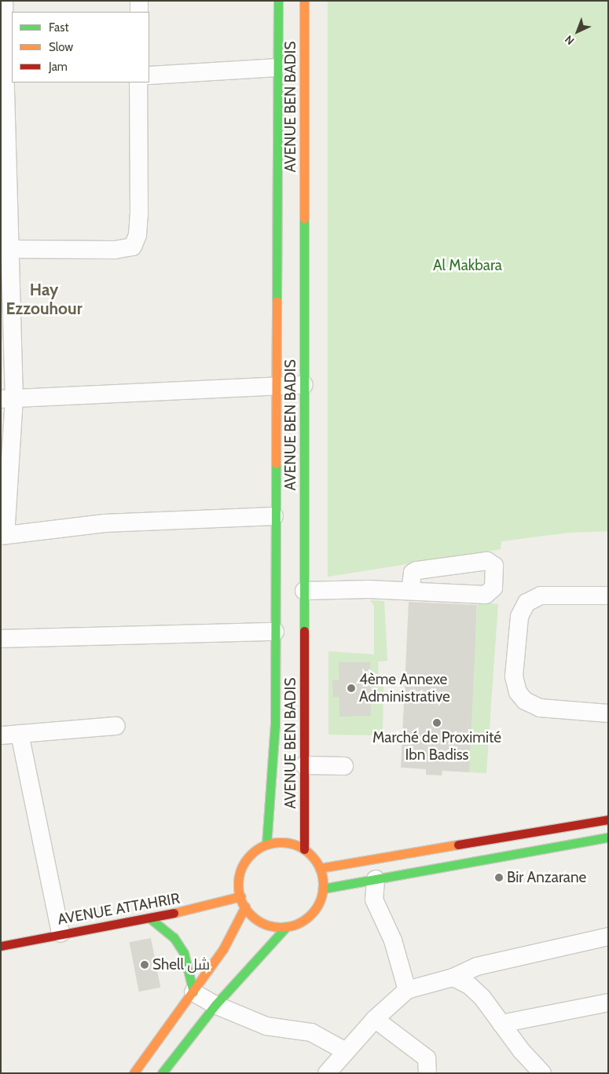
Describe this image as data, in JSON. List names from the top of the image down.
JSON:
{
  "streets": {
    "main road": ["AVENUE BEN BADIS", "AVENUE ATTAHRIR"]
  },
  "crossings": [
    ["AVENUE BEN BADIS", "AVENUE ATTAHRIR"]
  ],
  "districts": ["Hay Ezzouhour"],
  "parks": ["Al Makbara"],
  "places": [
    "4ème Annexe Administrative",
    "Marché de Proximité Ibn Badiss",
    "Bir Anzarane",
    "Shell شل"
  ],
  "legend": ["Fast", "Slow", "Jam"],
  "north": "bottom left"
}
